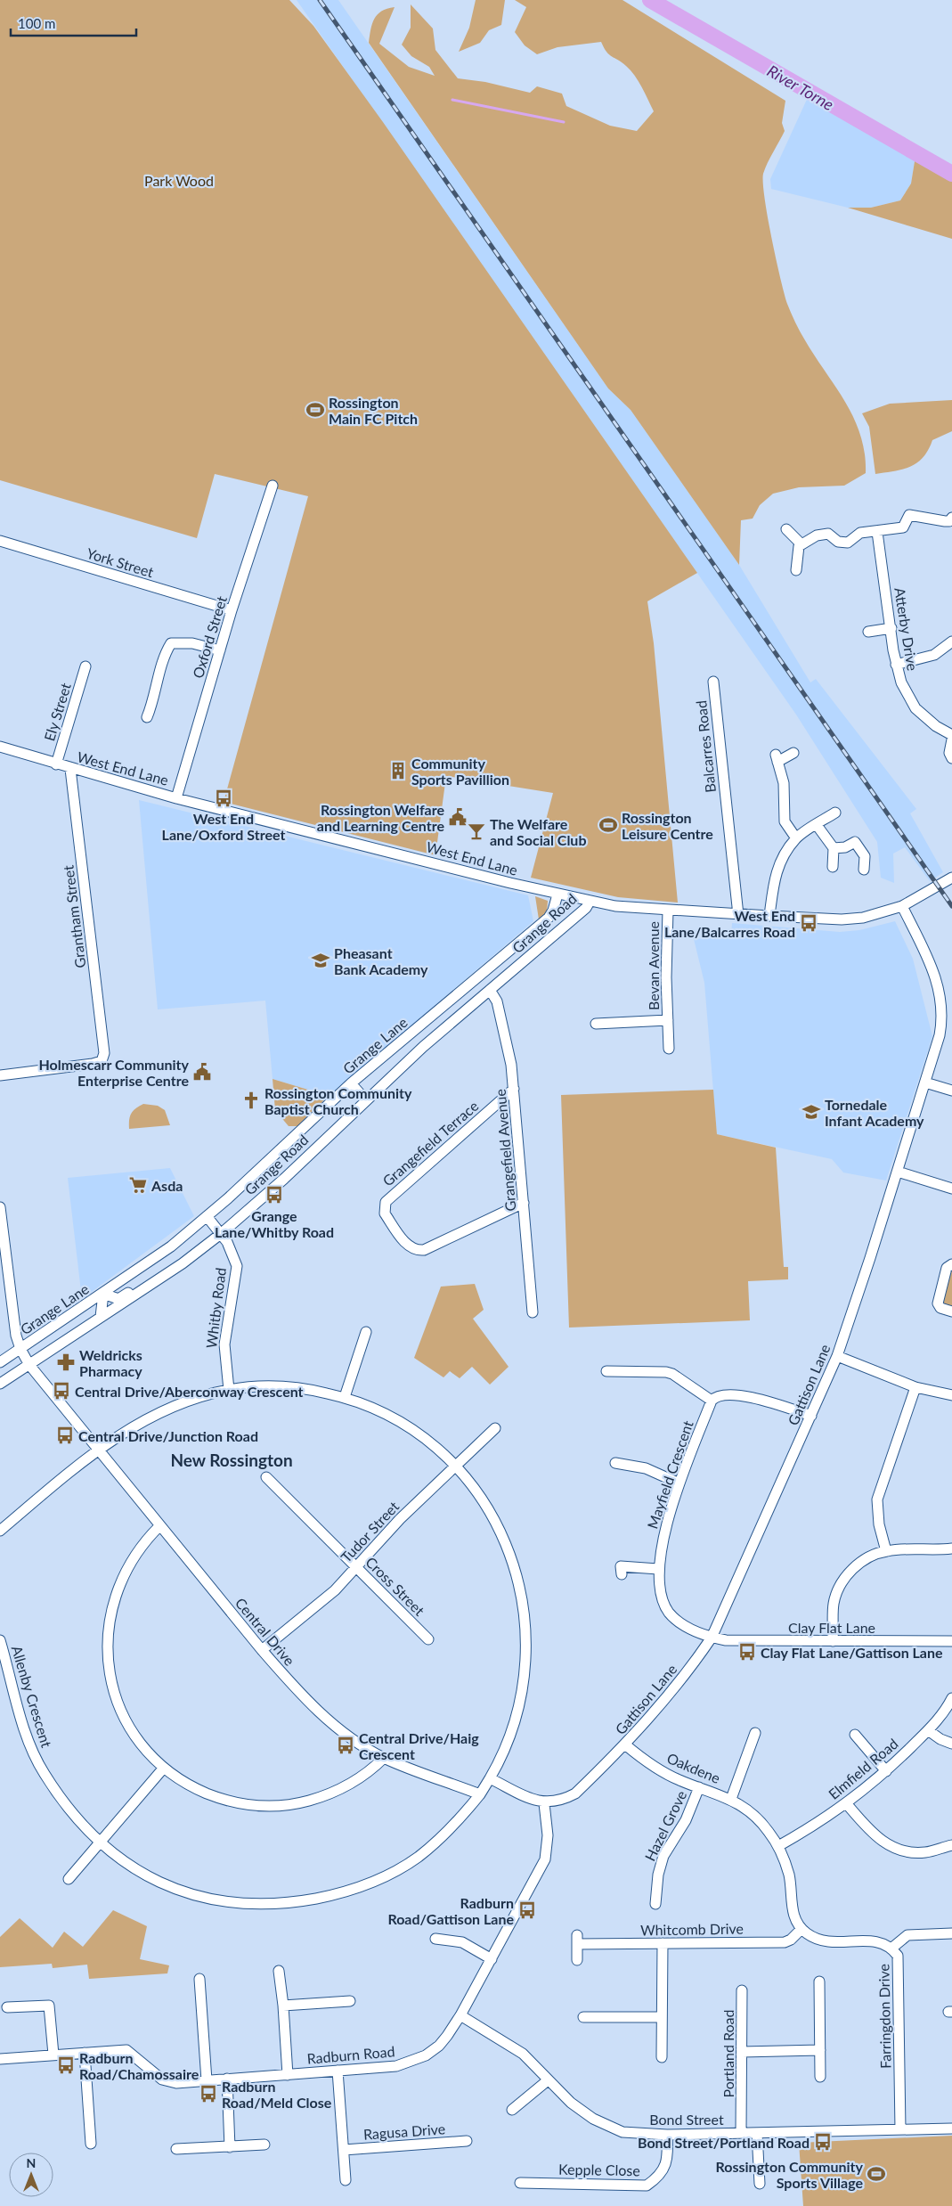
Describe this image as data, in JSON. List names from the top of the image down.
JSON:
{
  "streets": {
    "street": [
      "York Street",
      "Atterby Drive",
      "Oxford Street",
      "Ely Street",
      "Balcarres Road",
      "West End Lane",
      "Grantham Street",
      "Grange Road",
      "Bevan Avenue",
      "Grange Lane",
      "Grangefield Terrace",
      "Grangefield Avenue",
      "Whitby Road",
      "Gattison Lane",
      "Mayfield Crescent",
      "Tudor Street",
      "Cross Street",
      "Clay Flat Lane",
      "Central Drive",
      "Allenby Crescent",
      "Oakdene",
      "Elmfield Road",
      "Hazel Grove",
      "Whitcomb Drive",
      "Farringdon Drive",
      "Portland Road",
      "Radburn Road",
      "Bond Street",
      "Ragusa Drive",
      "Kepple Close"
    ]
  },
  "crossings": [
    ["York Street", "Oxford Street"],
    ["Oxford Street", "West End Lane"],
    ["Ely Street", "West End Lane"],
    ["Balcarres Road", "West End Lane"],
    ["West End Lane", "Grantham Street"],
    ["West End Lane", "Grange Road"],
    ["West End Lane", "Bevan Avenue"],
    ["West End Lane", "Grange Lane"],
    ["West End Lane", "Gattison Lane"],
    ["Grange Road", "Grange Lane"],
    ["Grange Road", "Grangefield Avenue"],
    ["Grange Road", "Whitby Road"],
    ["Grange Road", "Central Drive"],
    ["Grange Lane", "Grangefield Avenue"],
    ["Grange Lane", "Central Drive"],
    ["Grangefield Terrace", "Grangefield Avenue"],
    ["Gattison Lane", "Mayfield Crescent"],
    ["Gattison Lane", "Clay Flat Lane"],
    ["Gattison Lane", "Oakdene"],
    ["Gattison Lane", "Radburn Road"],
    ["Mayfield Crescent", "Clay Flat Lane"],
    ["Tudor Street", "Cross Street"],
    ["Tudor Street", "Central Drive"],
    ["Central Drive", "Allenby Crescent"],
    ["Oakdene", "Elmfield Road"],
    ["Oakdene", "Hazel Grove"],
    ["Oakdene", "Whitcomb Drive"],
    ["Oakdene", "Farringdon Drive"],
    ["Whitcomb Drive", "Farringdon Drive"],
    ["Farringdon Drive", "Bond Street"],
    ["Portland Road", "Bond Street"],
    ["Radburn Road", "Bond Street"],
    ["Radburn Road", "Ragusa Drive"],
    ["Bond Street", "Kepple Close"]
  ],
  "districts": ["New Rossington"],
  "water": ["River Torne"],
  "parks": ["Park Wood"],
  "places": {
    "sports": ["Rossington Main FC Pitch", "Rossington Leisure Centre", "Rossington Community Sports Village"],
    "building": ["Community Sports Pavillion"],
    "bus stop": [
      "West End Lane/Oxford Street",
      "West End Lane/Balcarres Road",
      "Grange Lane/Whitby Road",
      "Central Drive/Aberconway Crescent",
      "Central Drive/Junction Road",
      "Clay Flat Lane/Gattison Lane",
      "Central Drive/Haig Crescent",
      "Radburn Road/Gattison Lane",
      "Radburn Road/Chamossaire",
      "Radburn Road/Meld Close",
      "Bond Street/Portland Road"
    ],
    "public building": ["Rossington Welfare and Learning Centre", "Holmescarr Community Enterprise Centre"],
    "bar": ["The Welfare and Social Club"],
    "school or university": ["Pheasant Bank Academy", "Tornedale Infant Academy"],
    "church": ["Rossington Community Baptist Church"],
    "supermarket": ["Asda"],
    "pharmacy": ["Weldricks Pharmacy"]
  },
  "scale_bar": "100 m",
  "north": "top"
}
